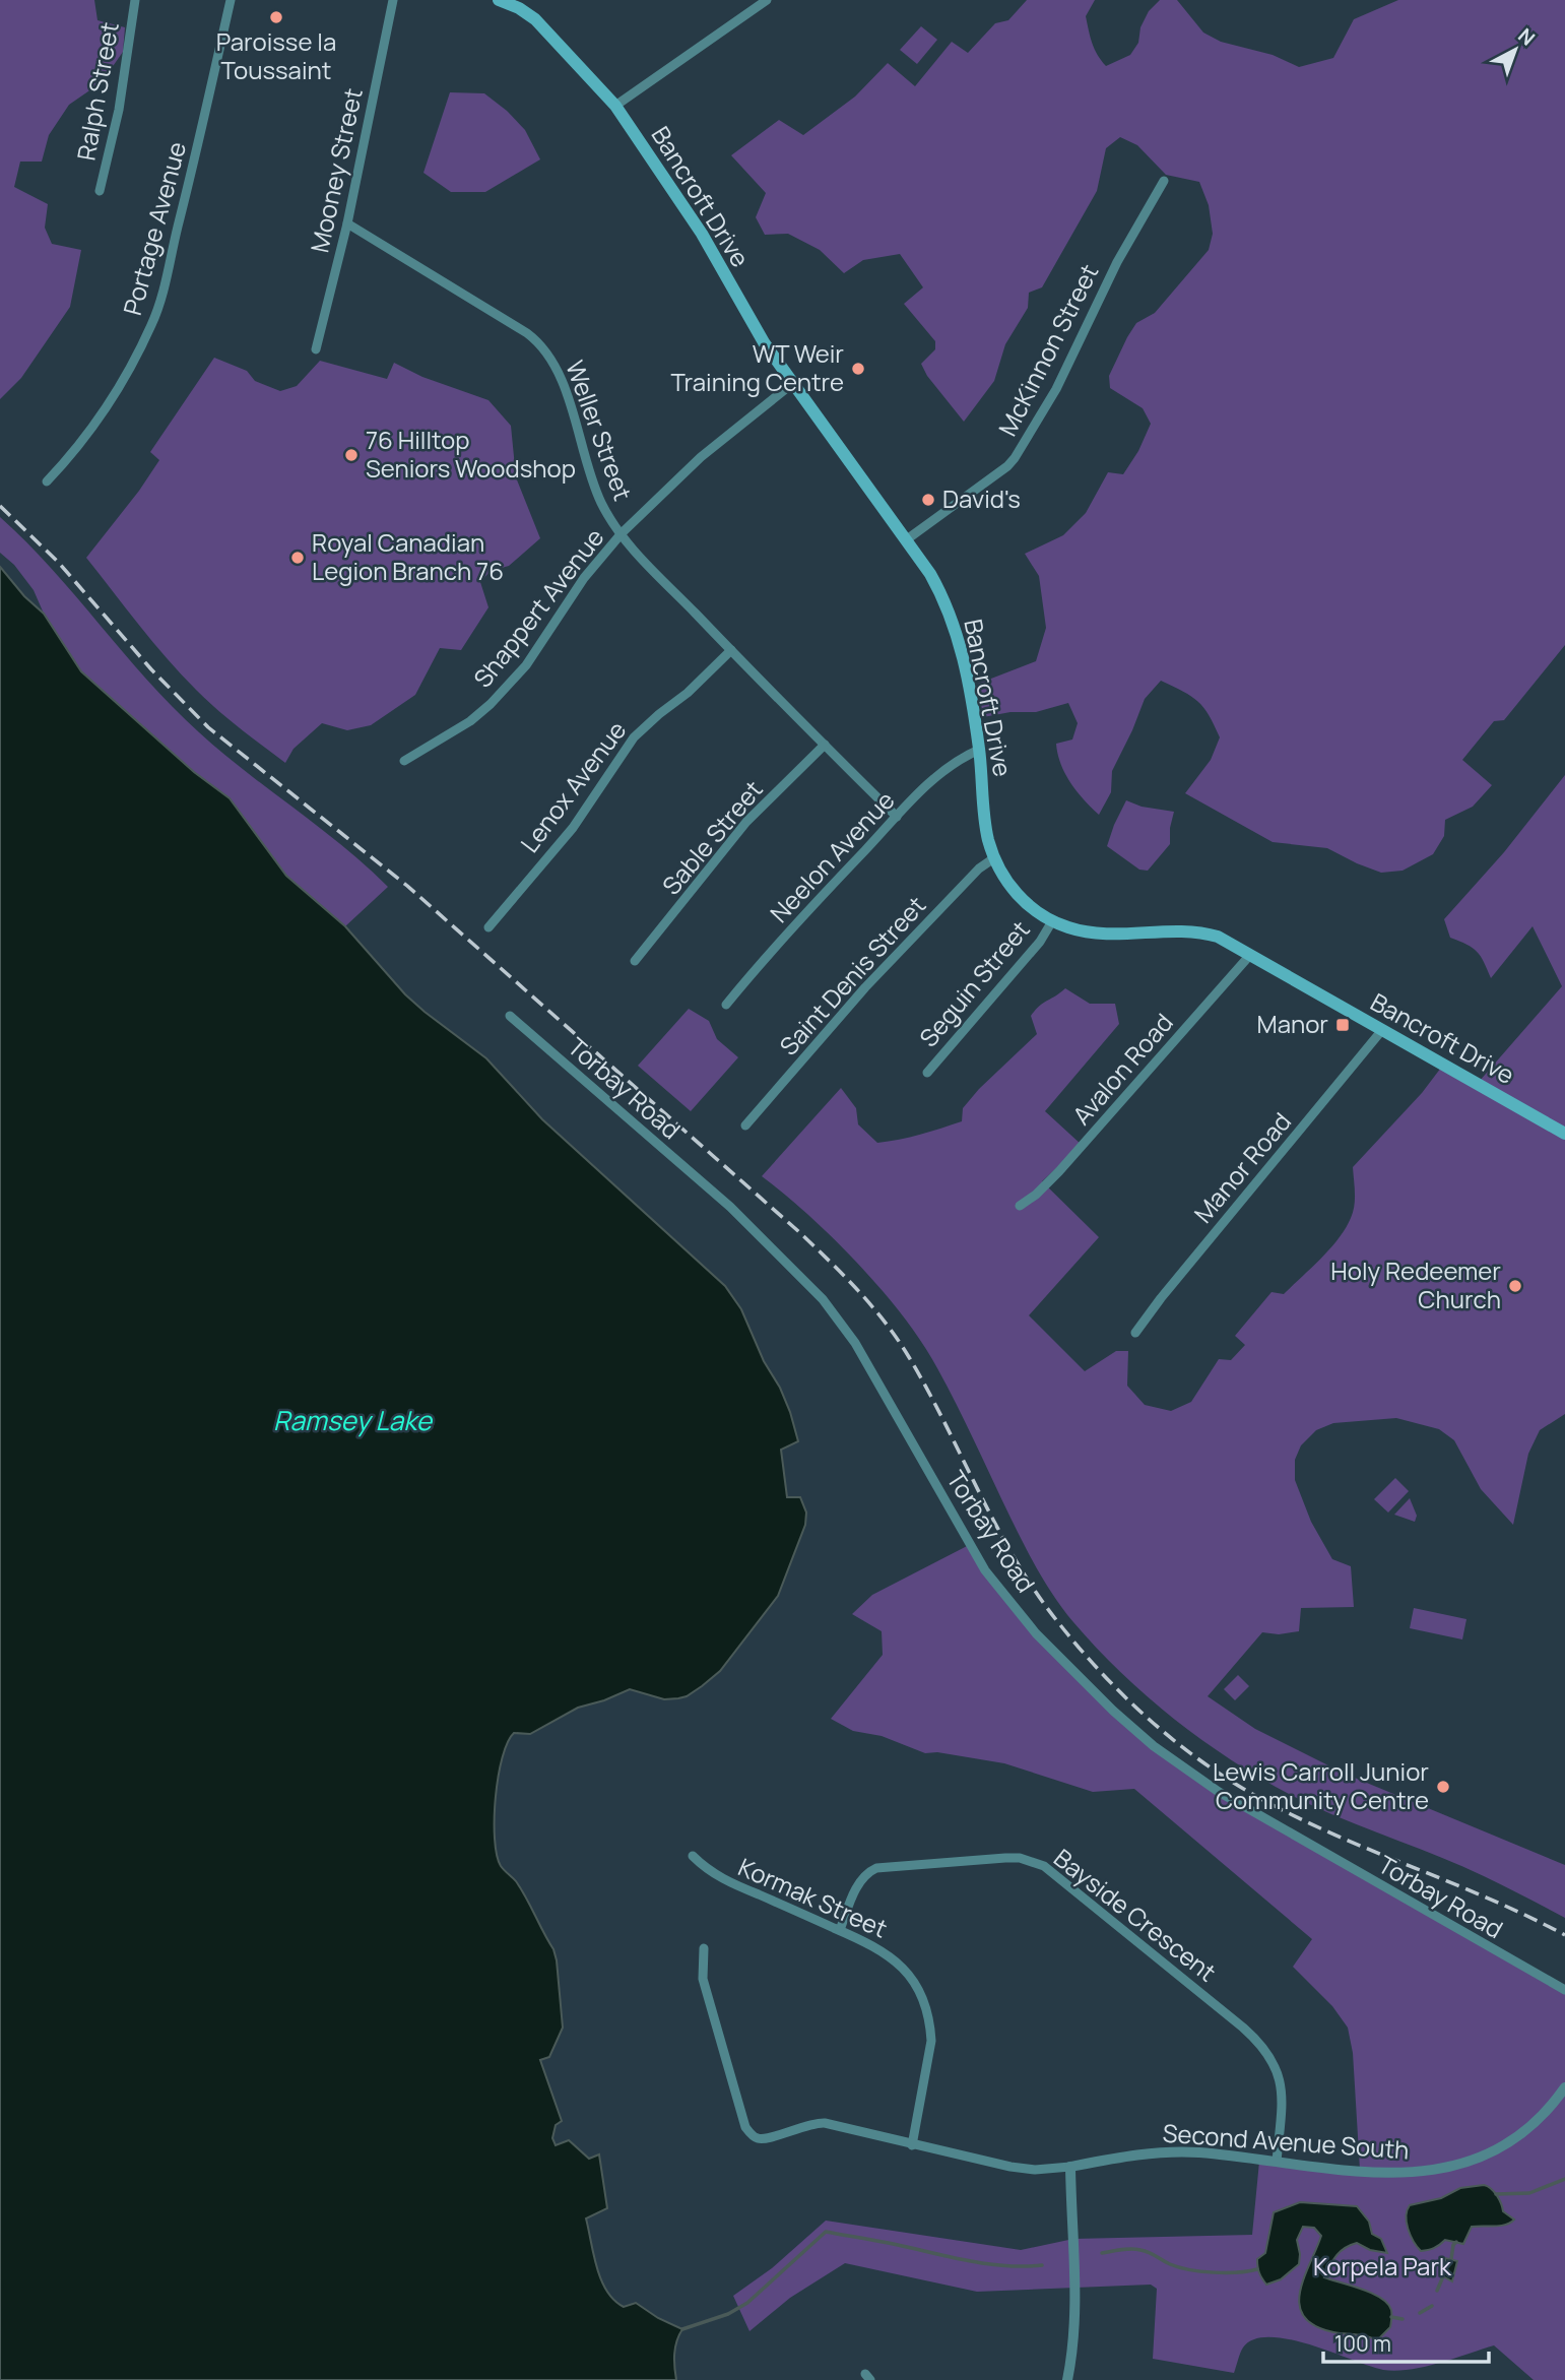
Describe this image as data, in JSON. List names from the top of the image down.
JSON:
{
  "streets": {
    "main road": ["Bancroft Drive"],
    "street": [
      "Ralph Street",
      "Mooney Street",
      "Portage Avenue",
      "McKinnon Street",
      "Weller Street",
      "Shappert Avenue",
      "Lenox Avenue",
      "Sable Street",
      "Neelon Avenue",
      "Saint Denis Street",
      "Seguin Street",
      "Avalon Road",
      "Torbay Road",
      "Manor Road",
      "Kormak Street",
      "Bayside Crescent",
      "Second Avenue South"
    ]
  },
  "crossings": [
    ["Mooney Street", "Weller Street"],
    ["Bancroft Drive", "McKinnon Street"],
    ["Bancroft Drive", "Shappert Avenue"],
    ["Bancroft Drive", "Neelon Avenue"],
    ["Bancroft Drive", "Saint Denis Street"],
    ["Bancroft Drive", "Seguin Street"],
    ["Bancroft Drive", "Avalon Road"],
    ["Bancroft Drive", "Manor Road"],
    ["Weller Street", "Shappert Avenue"],
    ["Weller Street", "Lenox Avenue"],
    ["Weller Street", "Sable Street"],
    ["Weller Street", "Neelon Avenue"],
    ["Kormak Street", "Bayside Crescent"],
    ["Kormak Street", "Second Avenue South"],
    ["Bayside Crescent", "Second Avenue South"]
  ],
  "water": ["Ramsey Lake"],
  "parks": ["Korpela Park"],
  "places": {
    "other": [
      "Paroisse la Toussaint",
      "WT Weir Training Centre",
      "76 Hilltop Seniors Woodshop",
      "David's",
      "Royal Canadian Legion Branch 76",
      "Holy Redeemer Church",
      "Lewis Carroll Junior Community Centre"
    ],
    "transit": ["Manor"]
  },
  "scale_bar": "100 m",
  "north": "top right"
}
